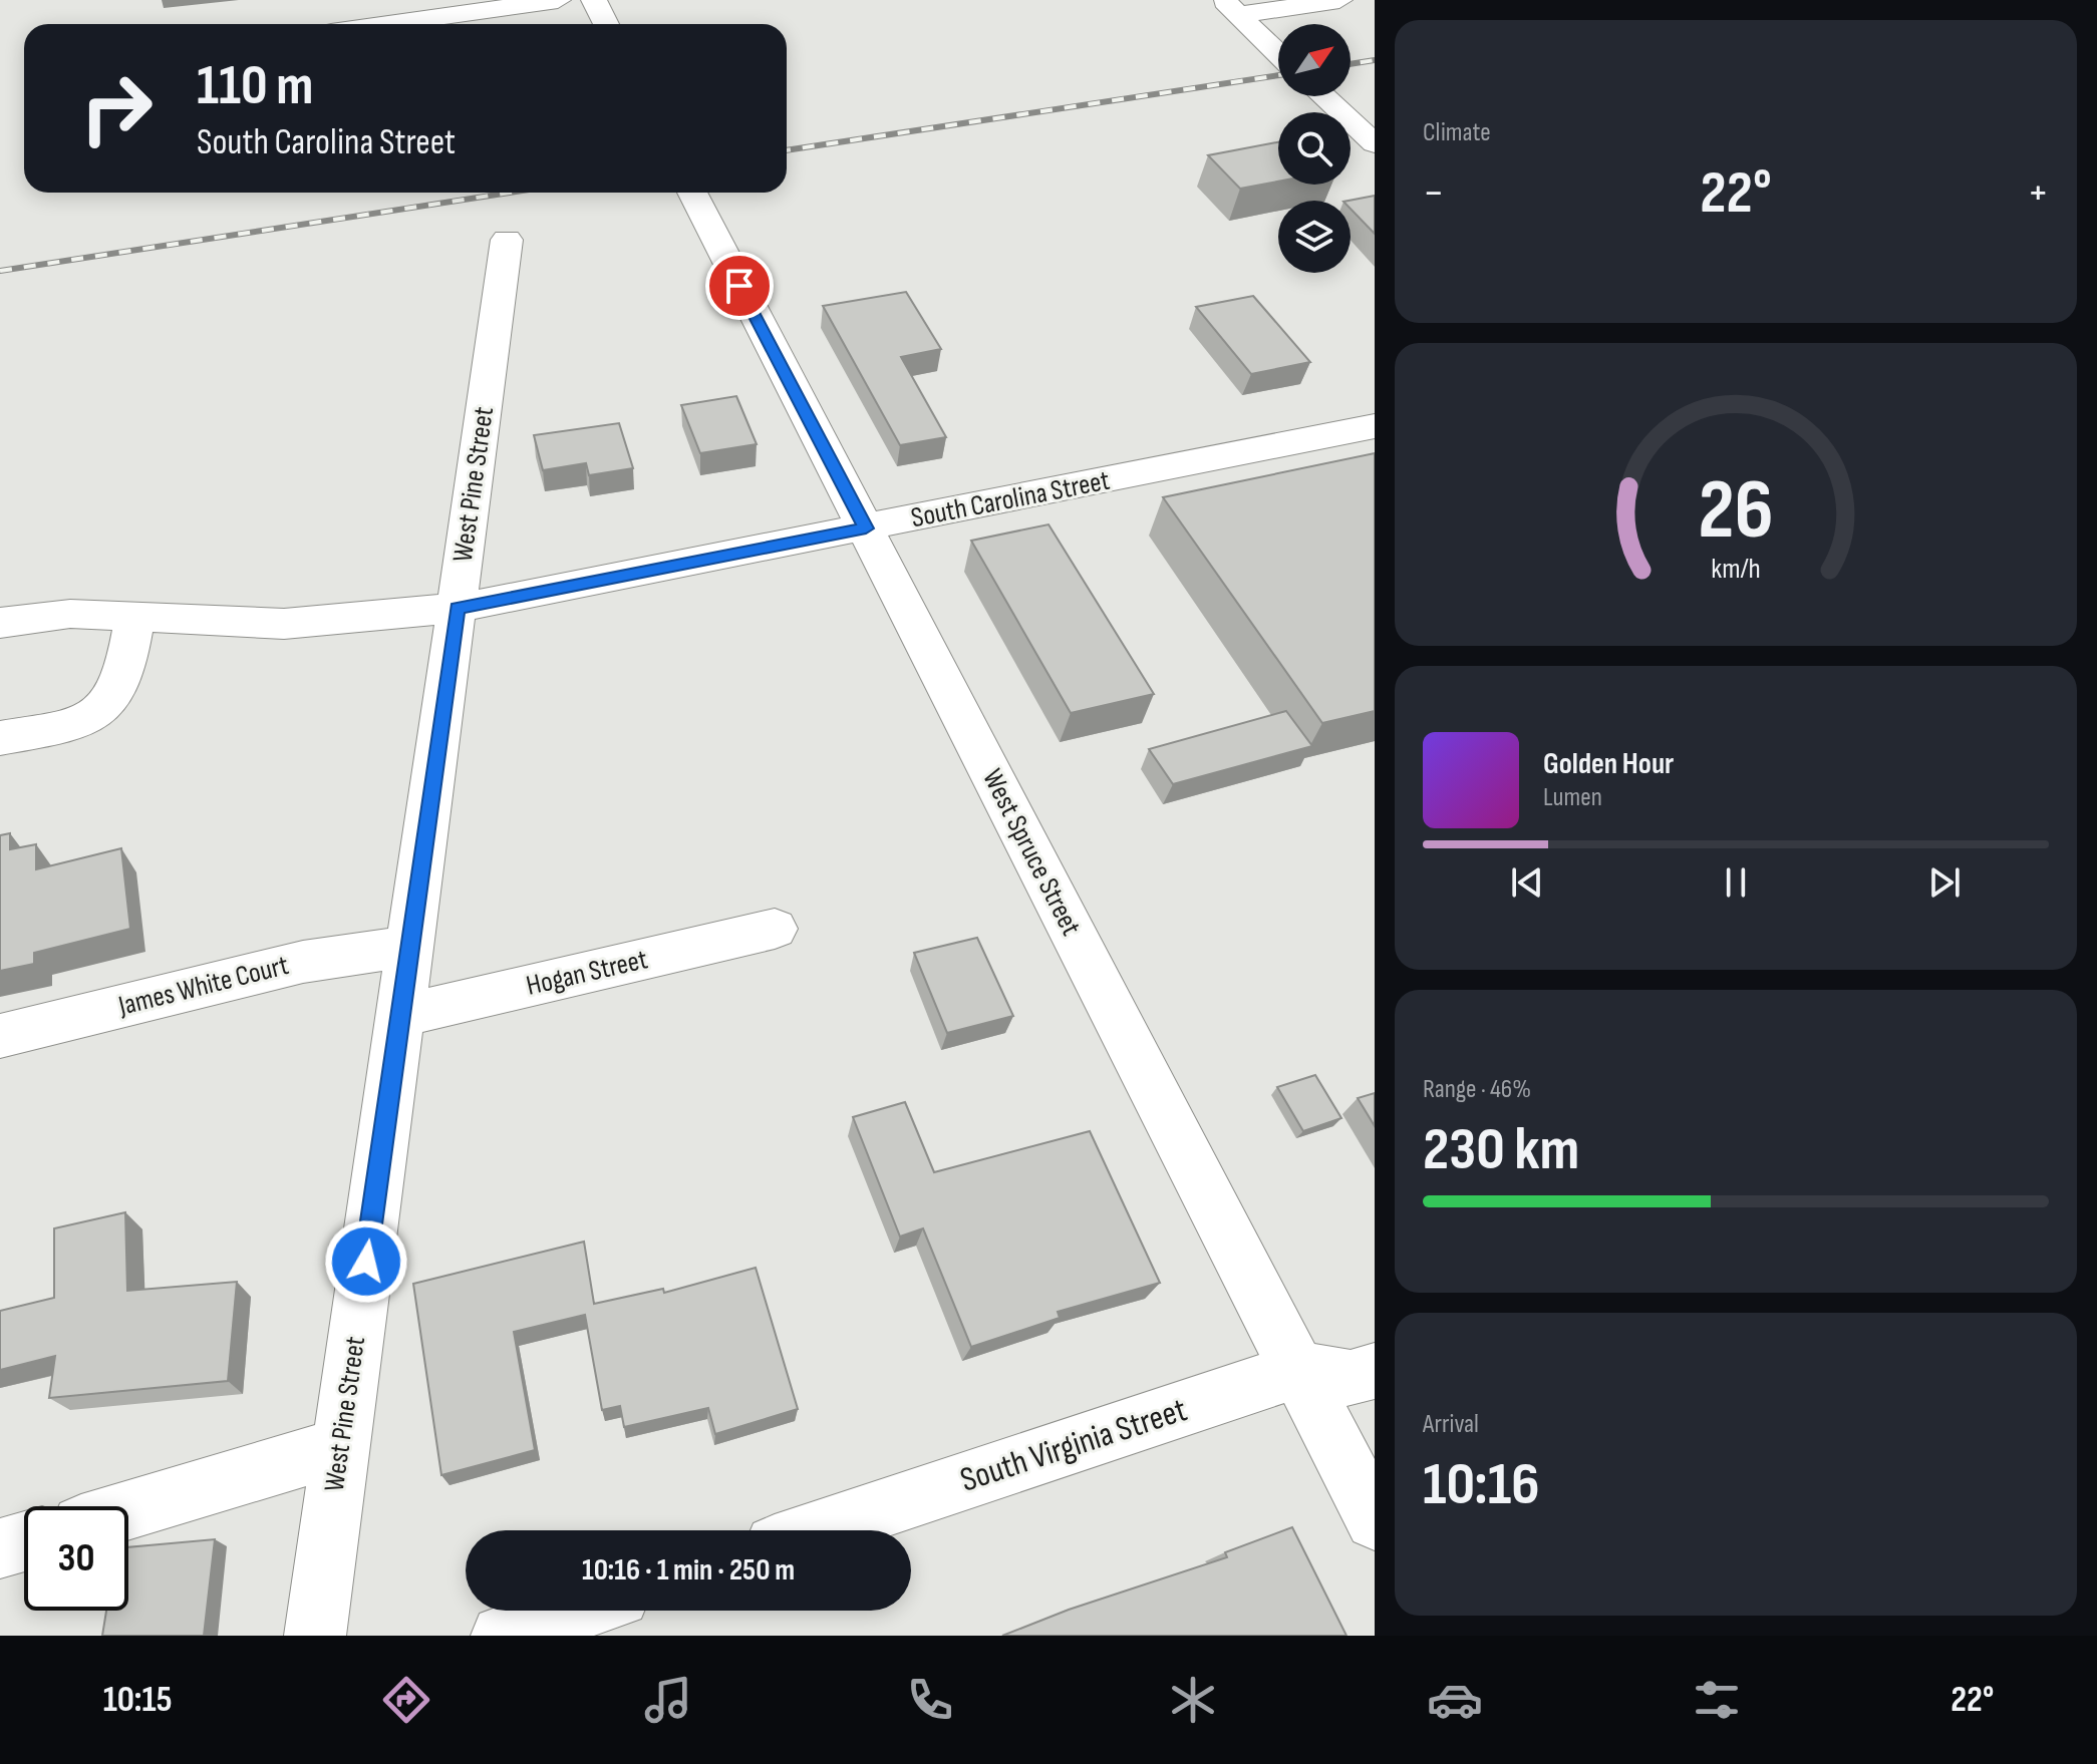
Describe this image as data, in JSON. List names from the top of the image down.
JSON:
{
  "streets": {
    "street": [
      "West Pine Street",
      "South Carolina Street",
      "West Spruce Street",
      "Hogan Street",
      "James White Court",
      "South Virginia Street"
    ]
  },
  "crossings": [
    ["West Pine Street", "South Carolina Street"],
    ["West Pine Street", "Hogan Street"],
    ["West Pine Street", "James White Court"],
    ["South Carolina Street", "West Spruce Street"],
    ["West Spruce Street", "South Virginia Street"]
  ],
  "north": "top right",
  "page": {
    "tile": [
      "Climate",
      ["Range · 46%", "230 km"],
      ["Arrival", "10:16"]
    ],
    "turn": ["110 m", "South Carolina Street"],
    "heat": ["−", "22°", "+"],
    "song": ["Golden Hour", "Lumen"],
    "limit": "30",
    "trip": "10:16 · 1 min · 250 m",
    "tabs": ["10:15", "22°"],
    "gauge": ["26", "km/h"]
  }
}
